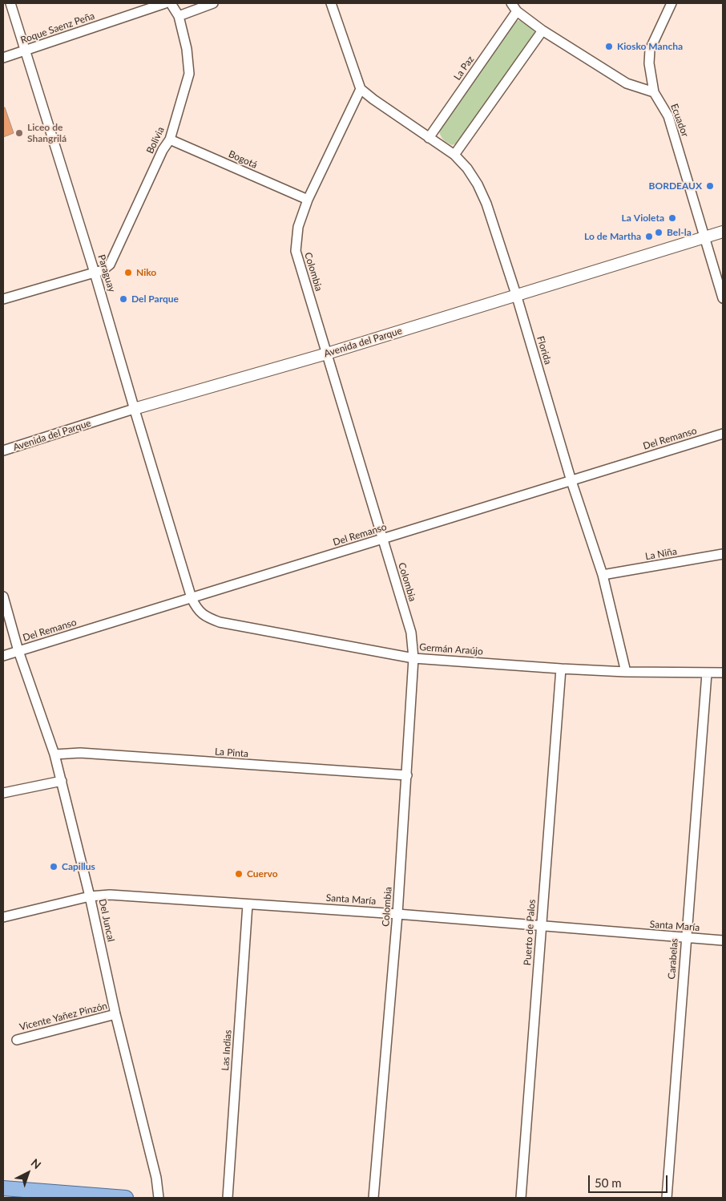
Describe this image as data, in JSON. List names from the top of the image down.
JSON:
{
  "streets": {
    "street": [
      "Roque Saenz Peña",
      "La Paz",
      "Ecuador",
      "Bolivia",
      "Bogotá",
      "Colombia",
      "Paraguay",
      "Avenida del Parque",
      "Florida",
      "Del Remanso",
      "La Niña",
      "Germán Araújo",
      "La Pinta",
      "Santa María",
      "Del Juncal",
      "Puerto de Palos",
      "Carabelas",
      "Vicente Yañez Pinzón",
      "Las Indias"
    ]
  },
  "crossings": [
    ["Roque Saenz Peña", "Paraguay"],
    ["La Paz", "Florida"],
    ["Ecuador", "Avenida del Parque"],
    ["Bolivia", "Bogotá"],
    ["Bolivia", "Paraguay"],
    ["Bogotá", "Colombia"],
    ["Colombia", "Avenida del Parque"],
    ["Colombia", "Florida"],
    ["Colombia", "Del Remanso"],
    ["Colombia", "Germán Araújo"],
    ["Colombia", "La Pinta"],
    ["Colombia", "Santa María"],
    ["Paraguay", "Avenida del Parque"],
    ["Paraguay", "Del Remanso"],
    ["Paraguay", "Germán Araújo"],
    ["Avenida del Parque", "Florida"],
    ["Florida", "Del Remanso"],
    ["Florida", "La Niña"],
    ["Florida", "Germán Araújo"],
    ["Del Remanso", "Germán Araújo"],
    ["Del Remanso", "Del Juncal"],
    ["Germán Araújo", "Puerto de Palos"],
    ["Germán Araújo", "Carabelas"],
    ["La Pinta", "Del Juncal"],
    ["Santa María", "Del Juncal"],
    ["Santa María", "Puerto de Palos"],
    ["Santa María", "Carabelas"],
    ["Santa María", "Las Indias"],
    ["Del Juncal", "Vicente Yañez Pinzón"]
  ],
  "places": [
    "Kiosko Mancha",
    "Liceo de Shangrilá",
    "BORDEAUX",
    "La Violeta",
    "Bel-la",
    "Lo de Martha",
    "Niko",
    "Del Parque",
    "Capillus",
    "Cuervo"
  ],
  "scale_bar": "50 m",
  "north": "top right"
}
